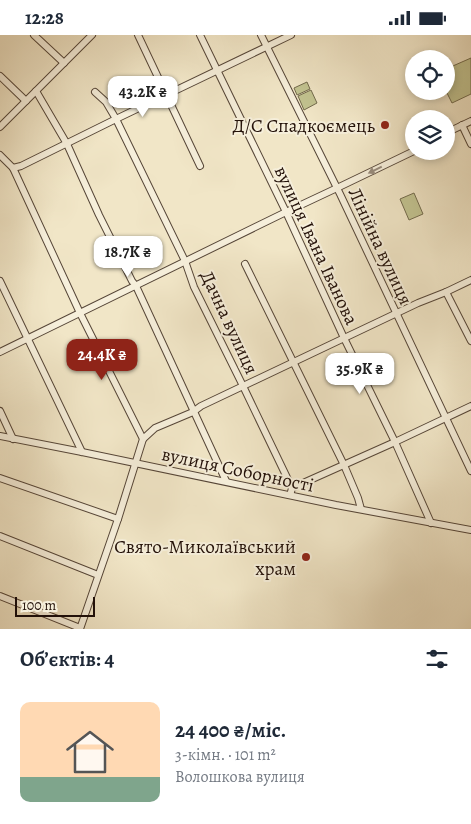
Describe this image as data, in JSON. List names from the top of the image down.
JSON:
{
  "streets": {
    "street": [
      "вулиця Івана Іванова",
      "Лінійна вулиця",
      "Дачна вулиця",
      "вулиця Соборності"
    ]
  },
  "crossings": [
    ["вулиця Івана Іванова", "вулиця Соборності"],
    ["Дачна вулиця", "вулиця Соборності"]
  ],
  "places": ["Д/С Спадкоємець", "Свято-Миколаївський храм"],
  "scale_bar": "100 m",
  "page": {
    "status": "12:28",
    "price": [
      "43.2K ₴",
      "18.7K ₴",
      "24.4K ₴",
      "35.9K ₴"
    ],
    "scale": "100 m",
    "heading": "Об’єктів: 4",
    "list": [
      {
        "name": "24 400 ₴/міс.",
        "note": "3-кімн. · 101 m² · Волошкова вулиця"
      }
    ]
  }
}
